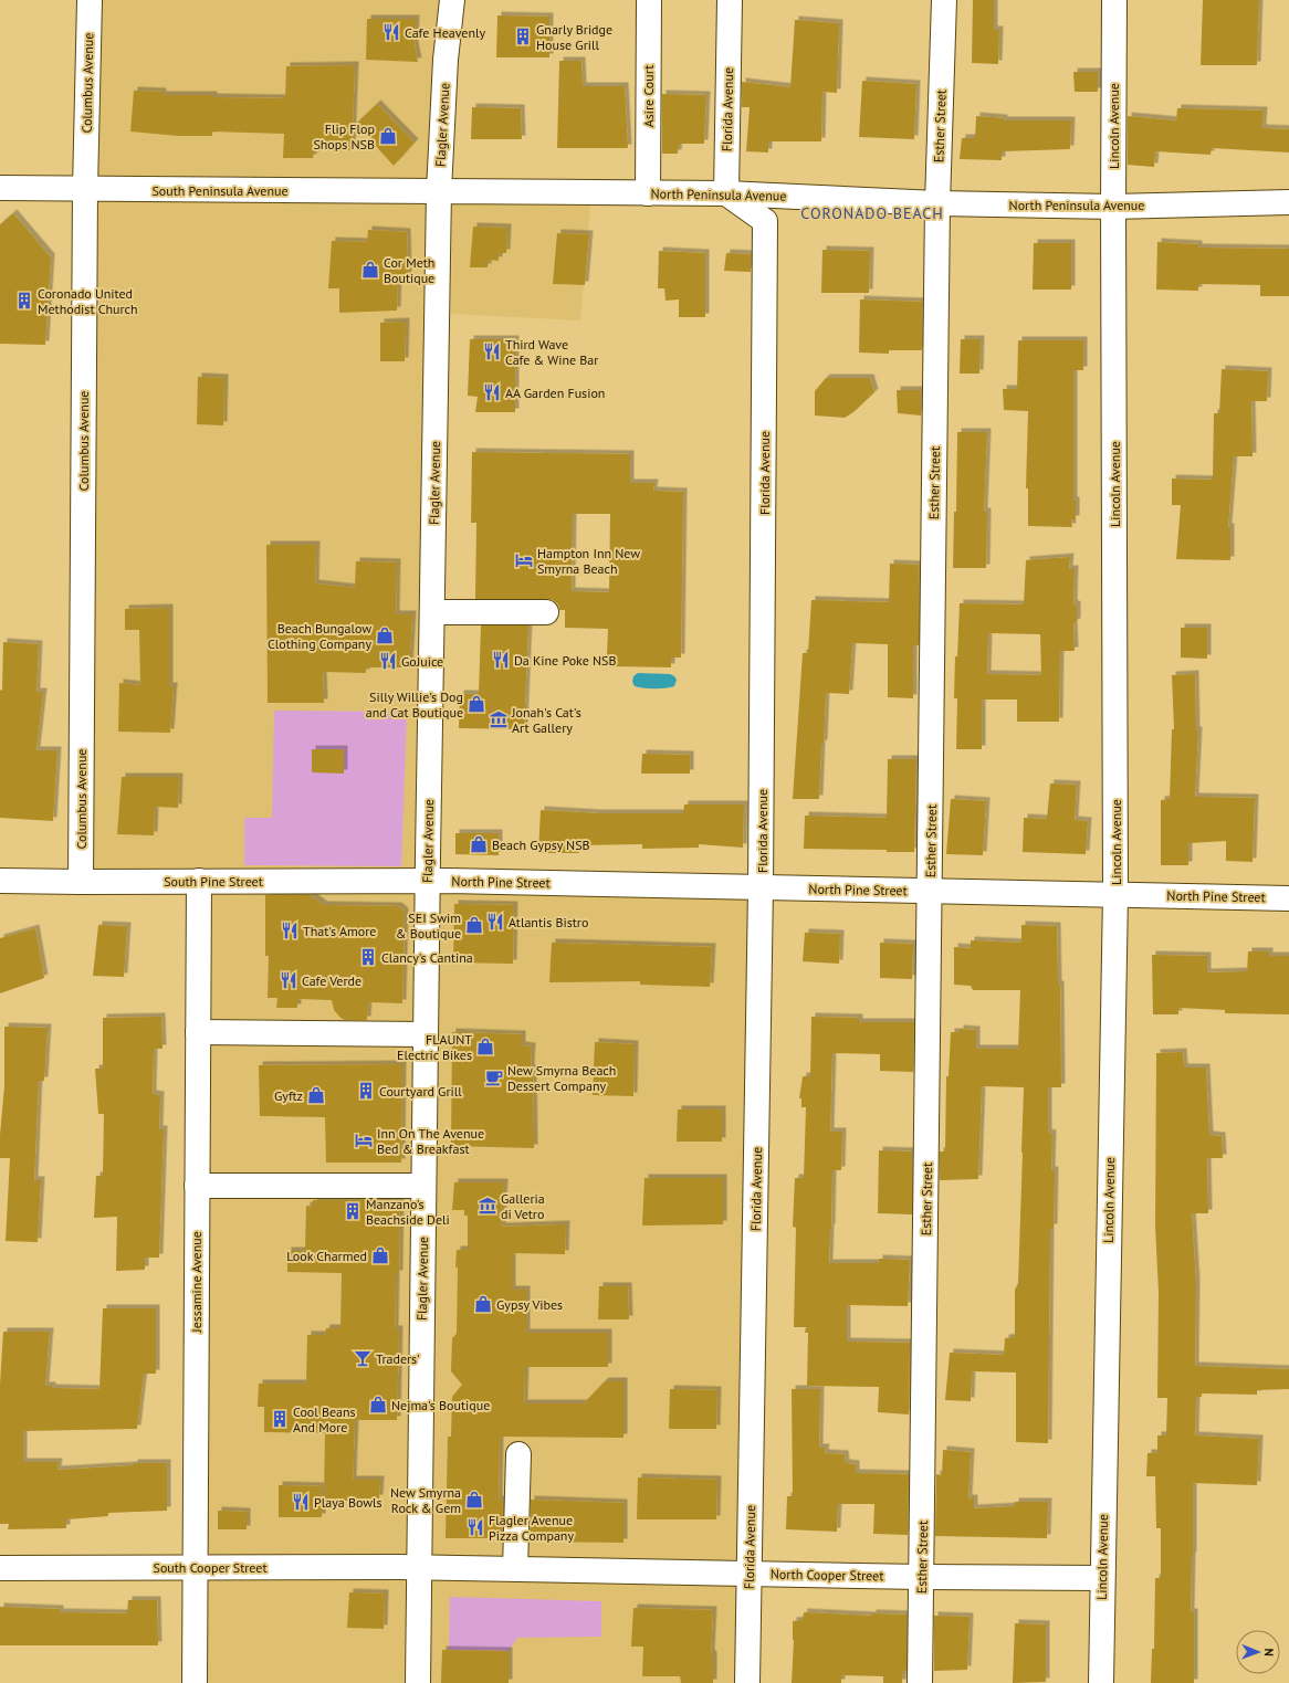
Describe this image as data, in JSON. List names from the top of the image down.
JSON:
{
  "streets": {
    "street": [
      "Columbus Avenue",
      "Asire Court",
      "Florida Avenue",
      "Flagler Avenue",
      "Esther Street",
      "Lincoln Avenue",
      "South Peninsula Avenue",
      "North Peninsula Avenue",
      "South Pine Street",
      "North Pine Street",
      "Jessamine Avenue",
      "South Cooper Street",
      "North Cooper Street"
    ]
  },
  "crossings": [
    ["Columbus Avenue", "South Peninsula Avenue"],
    ["Columbus Avenue", "South Pine Street"],
    ["Asire Court", "North Peninsula Avenue"],
    ["Florida Avenue", "North Peninsula Avenue"],
    ["Florida Avenue", "North Pine Street"],
    ["Florida Avenue", "North Cooper Street"],
    ["Flagler Avenue", "South Peninsula Avenue"],
    ["Flagler Avenue", "North Peninsula Avenue"],
    ["Flagler Avenue", "South Pine Street"],
    ["Flagler Avenue", "North Pine Street"],
    ["Flagler Avenue", "South Cooper Street"],
    ["Flagler Avenue", "North Cooper Street"],
    ["Esther Street", "North Peninsula Avenue"],
    ["Esther Street", "North Pine Street"],
    ["Esther Street", "North Cooper Street"],
    ["Lincoln Avenue", "North Peninsula Avenue"],
    ["Lincoln Avenue", "North Pine Street"],
    ["Lincoln Avenue", "North Cooper Street"],
    ["South Peninsula Avenue", "North Peninsula Avenue"],
    ["South Pine Street", "North Pine Street"],
    ["South Pine Street", "Jessamine Avenue"],
    ["Jessamine Avenue", "South Cooper Street"],
    ["South Cooper Street", "North Cooper Street"]
  ],
  "districts": ["CORONADO BEACH"],
  "places": {
    "restaurant": [
      "Cafe Heavenly",
      "Third Wave Cafe & Wine Bar",
      "AA Garden Fusion",
      "Da Kine Poke NSB",
      "GoJuice",
      "Atlantis Bistro",
      "That's Amore",
      "Cafe Verde",
      "Playa Bowls",
      "Flagler Avenue Pizza Company"
    ],
    "building": [
      "Gnarly Bridge House Grill",
      "Coronado United Methodist Church",
      "Clancy's Cantina",
      "Courtyard Grill",
      "Manzano's Beachside Deli",
      "Cool Beans And More"
    ],
    "shop": [
      "Flip Flop Shops NSB",
      "Cor Meth Boutique",
      "Beach Bungalow Clothing Company",
      "Silly Willie's Dog and Cat Boutique",
      "Beach Gypsy NSB",
      "SEI Swim & Boutique",
      "FLAUNT Electric Bikes",
      "Gyftz",
      "Look Charmed",
      "Gypsy Vibes",
      "Nejma's Boutique",
      "New Smyrna Rock & Gem"
    ],
    "hotel": ["Hampton Inn New Smyrna Beach", "Inn On The Avenue Bed & Breakfast"],
    "museum": ["Jonah's Cat's Art Gallery", "Galleria di Vetro"],
    "cafe": ["New Smyrna Beach Dessert Company"],
    "bar": ["Traders'"]
  },
  "north": "right"
}
